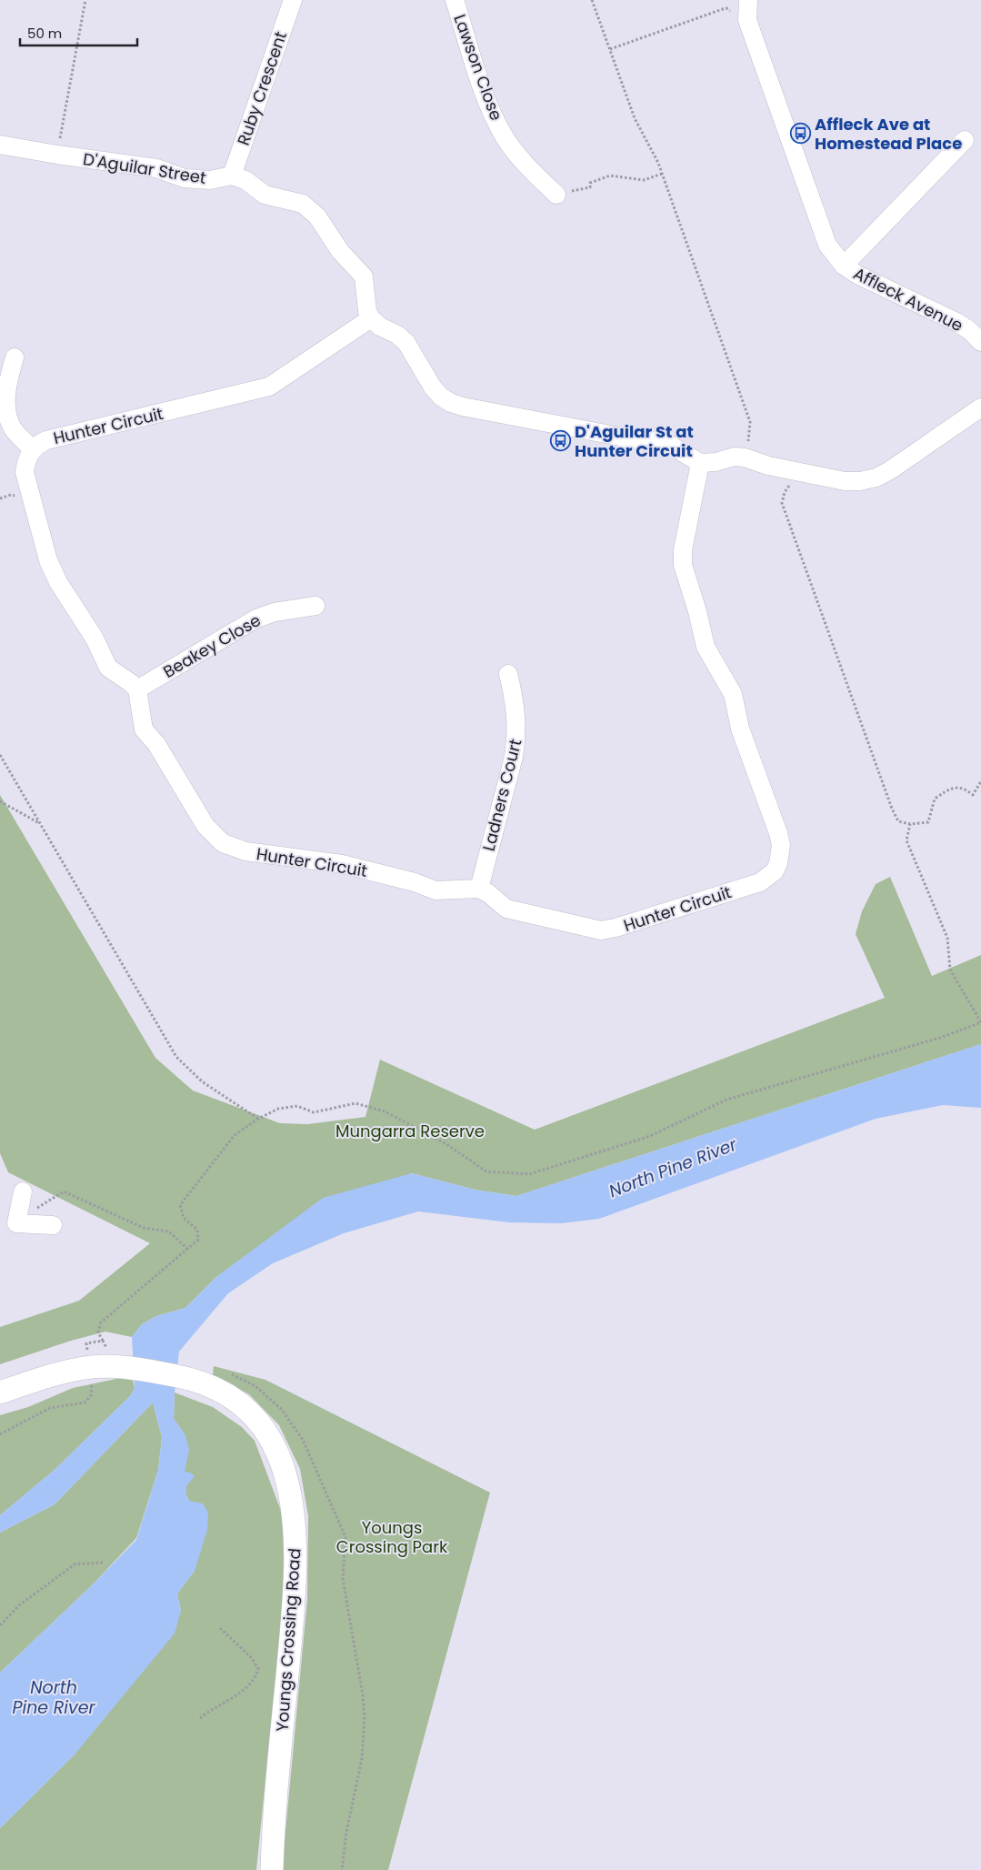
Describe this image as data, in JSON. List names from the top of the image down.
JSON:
{
  "streets": {
    "main road": ["Youngs Crossing Road"],
    "street": [
      "Lawson Close",
      "Ruby Crescent",
      "D'Aguilar Street",
      "Affleck Avenue",
      "Hunter Circuit",
      "Beakey Close",
      "Ladners Court"
    ]
  },
  "crossings": [
    ["Ruby Crescent", "D'Aguilar Street"],
    ["Hunter Circuit", "Beakey Close"],
    ["Hunter Circuit", "Ladners Court"]
  ],
  "water": ["North Pine River"],
  "parks": ["Mungarra Reserve", "Youngs Crossing Park"],
  "places": {
    "bus stop": ["Affleck Ave at Homestead Place", "D'Aguilar St at Hunter Circuit"]
  },
  "scale_bar": "50 m"
}
